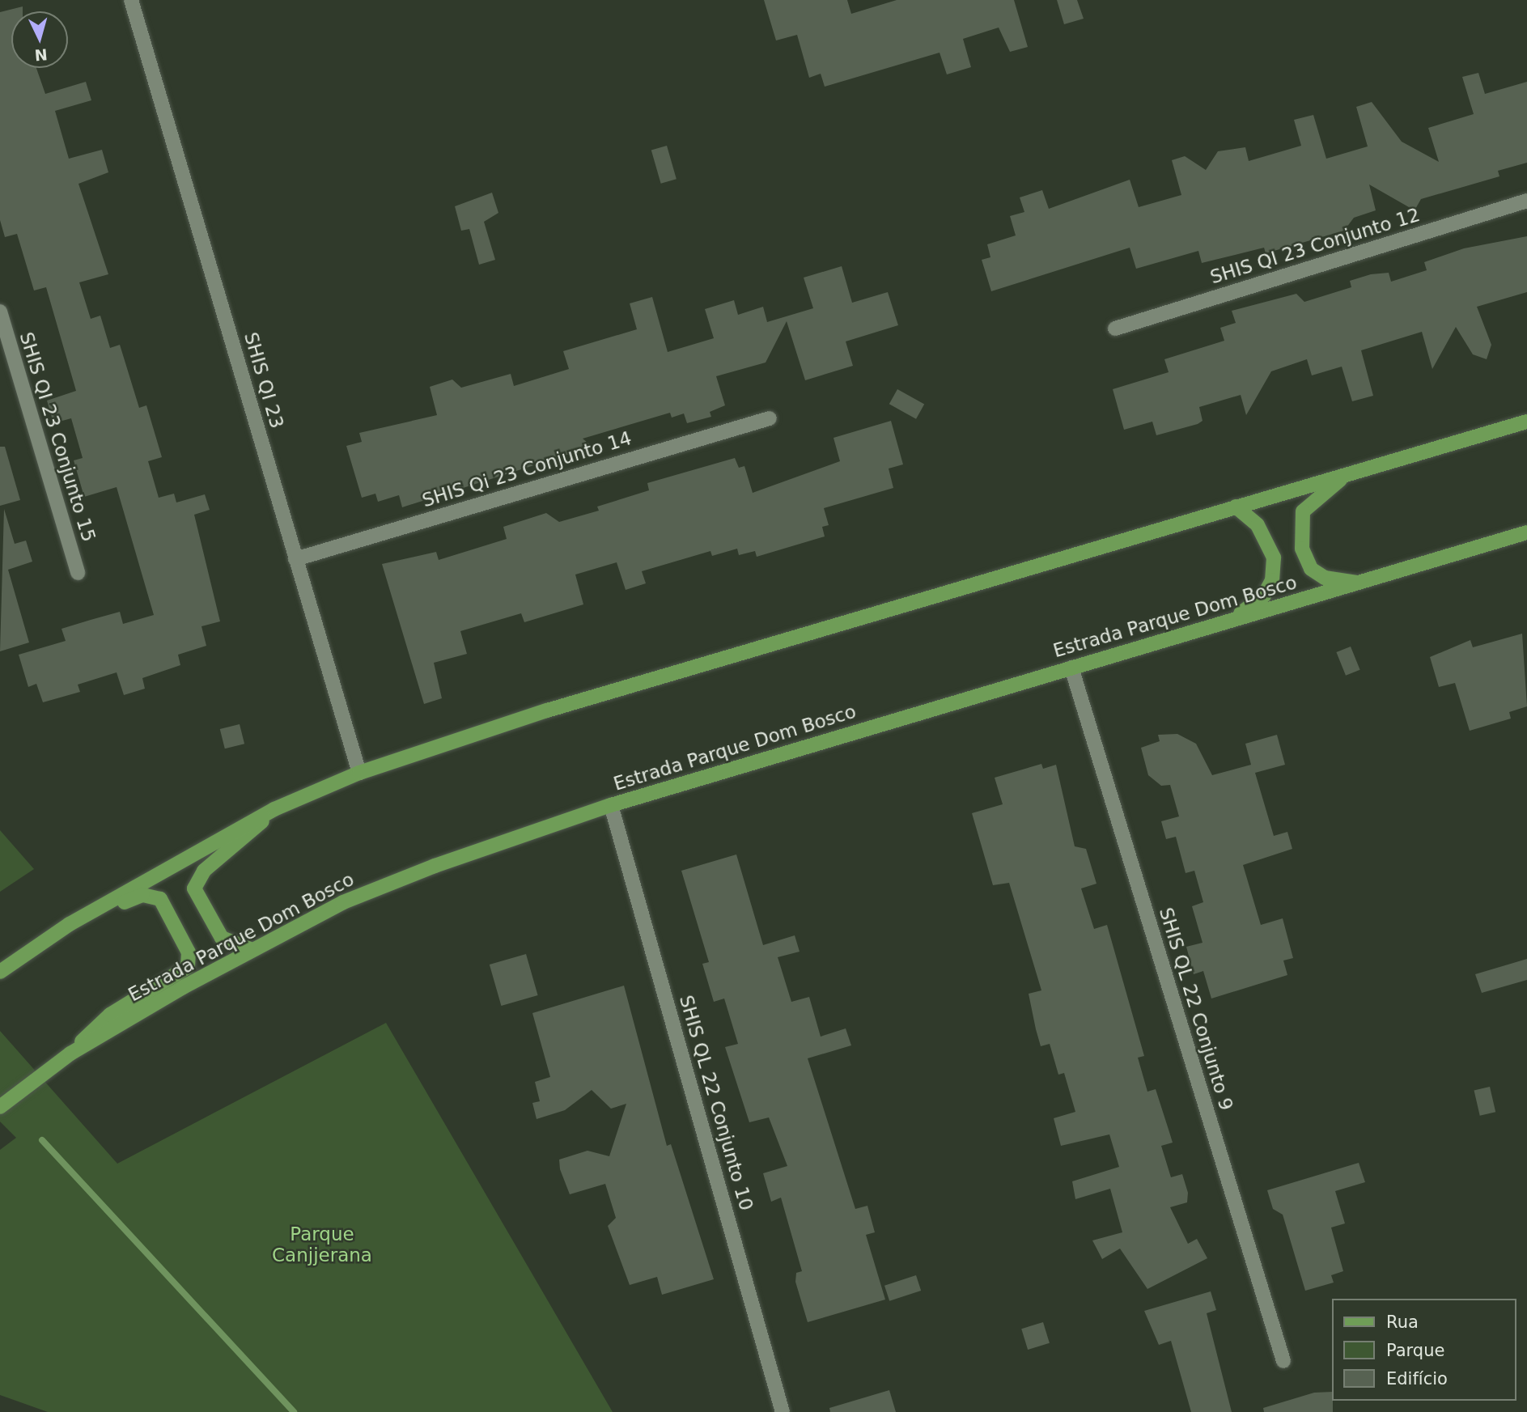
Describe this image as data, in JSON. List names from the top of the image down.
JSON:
{
  "streets": {
    "main road": ["Estrada Parque Dom Bosco"],
    "street": [
      "SHIS QI 23 Conjunto 12",
      "SHIS QI 23",
      "SHIS QI 23 Conjunto 15",
      "SHIS Qi 23 Conjunto 14",
      "SHIS QL 22 Conjunto 9",
      "SHIS QL 22 Conjunto 10"
    ]
  },
  "crossings": [
    ["SHIS QI 23", "SHIS Qi 23 Conjunto 14"],
    ["Estrada Parque Dom Bosco", "SHIS QL 22 Conjunto 9"],
    ["Estrada Parque Dom Bosco", "SHIS QL 22 Conjunto 10"]
  ],
  "parks": ["Parque Canjjerana"],
  "legend": ["Rua", "Parque", "Edifício"],
  "north": "bottom"
}
